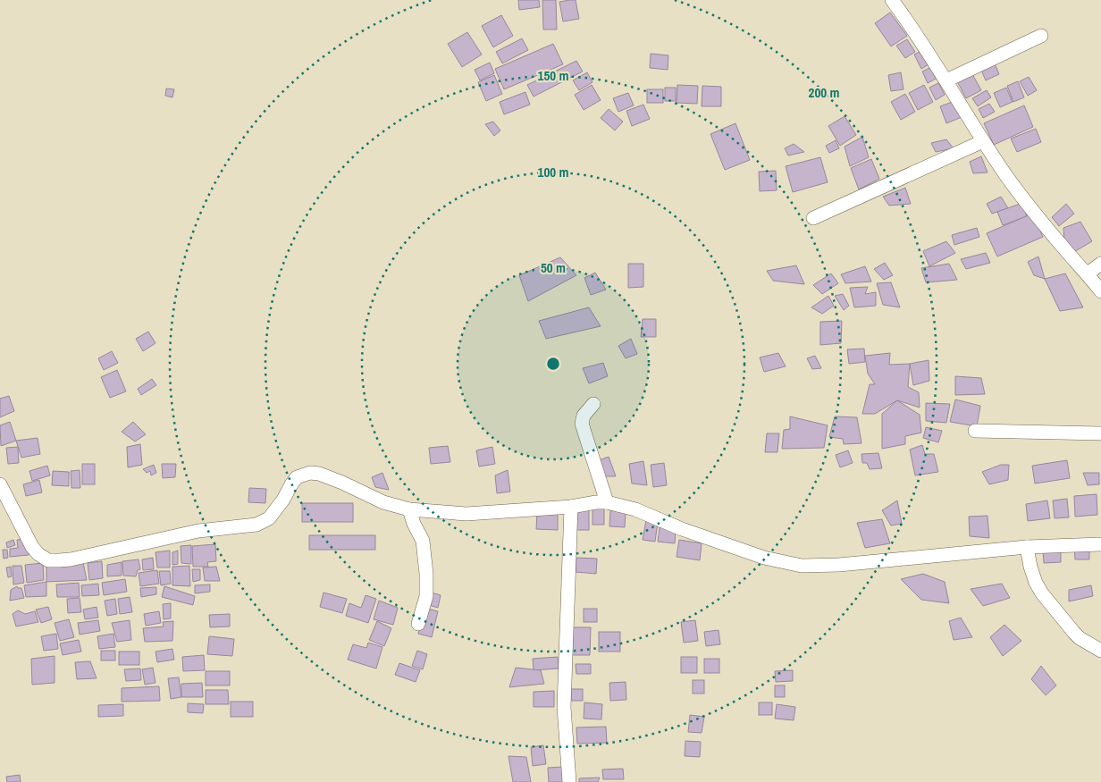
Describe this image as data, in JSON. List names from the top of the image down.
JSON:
{
  "rings": [
    "150 m",
    "200 m",
    "100 m",
    "50 m"
  ]
}
